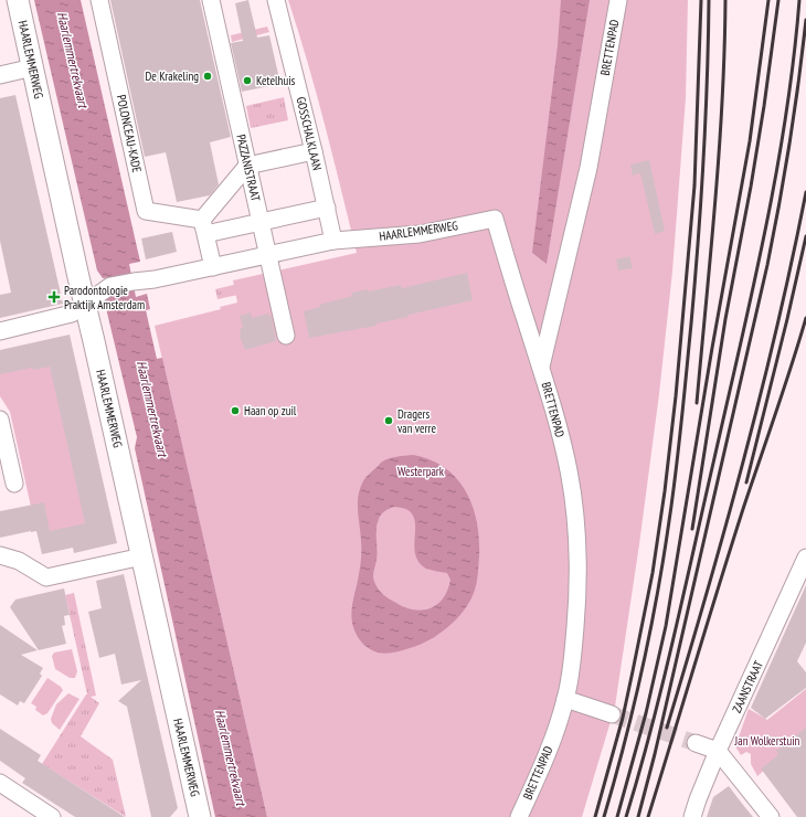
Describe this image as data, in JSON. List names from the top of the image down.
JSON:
{
  "streets": {
    "main road": ["HAARLEMMERWEG"],
    "street": [
      "BRETTENPAD",
      "POLONCEAU-KADE",
      "GOSSCHALKLAAN",
      "PAZZANISTRAAT",
      "ZAANSTRAAT"
    ]
  },
  "crossings": [
    ["BRETTENPAD", "HAARLEMMERWEG"],
    ["HAARLEMMERWEG", "GOSSCHALKLAAN"],
    ["HAARLEMMERWEG", "PAZZANISTRAAT"]
  ],
  "water": ["Haarlemmertrekvaart"],
  "parks": ["Westerpark", "Jan Wolkerstuin"],
  "places": {
    "other": [
      "De Krakeling",
      "Ketelhuis",
      "Haan op zuil",
      "Dragers van verre"
    ],
    "health": ["Parodontologie Praktijk Amsterdam"]
  }
}
